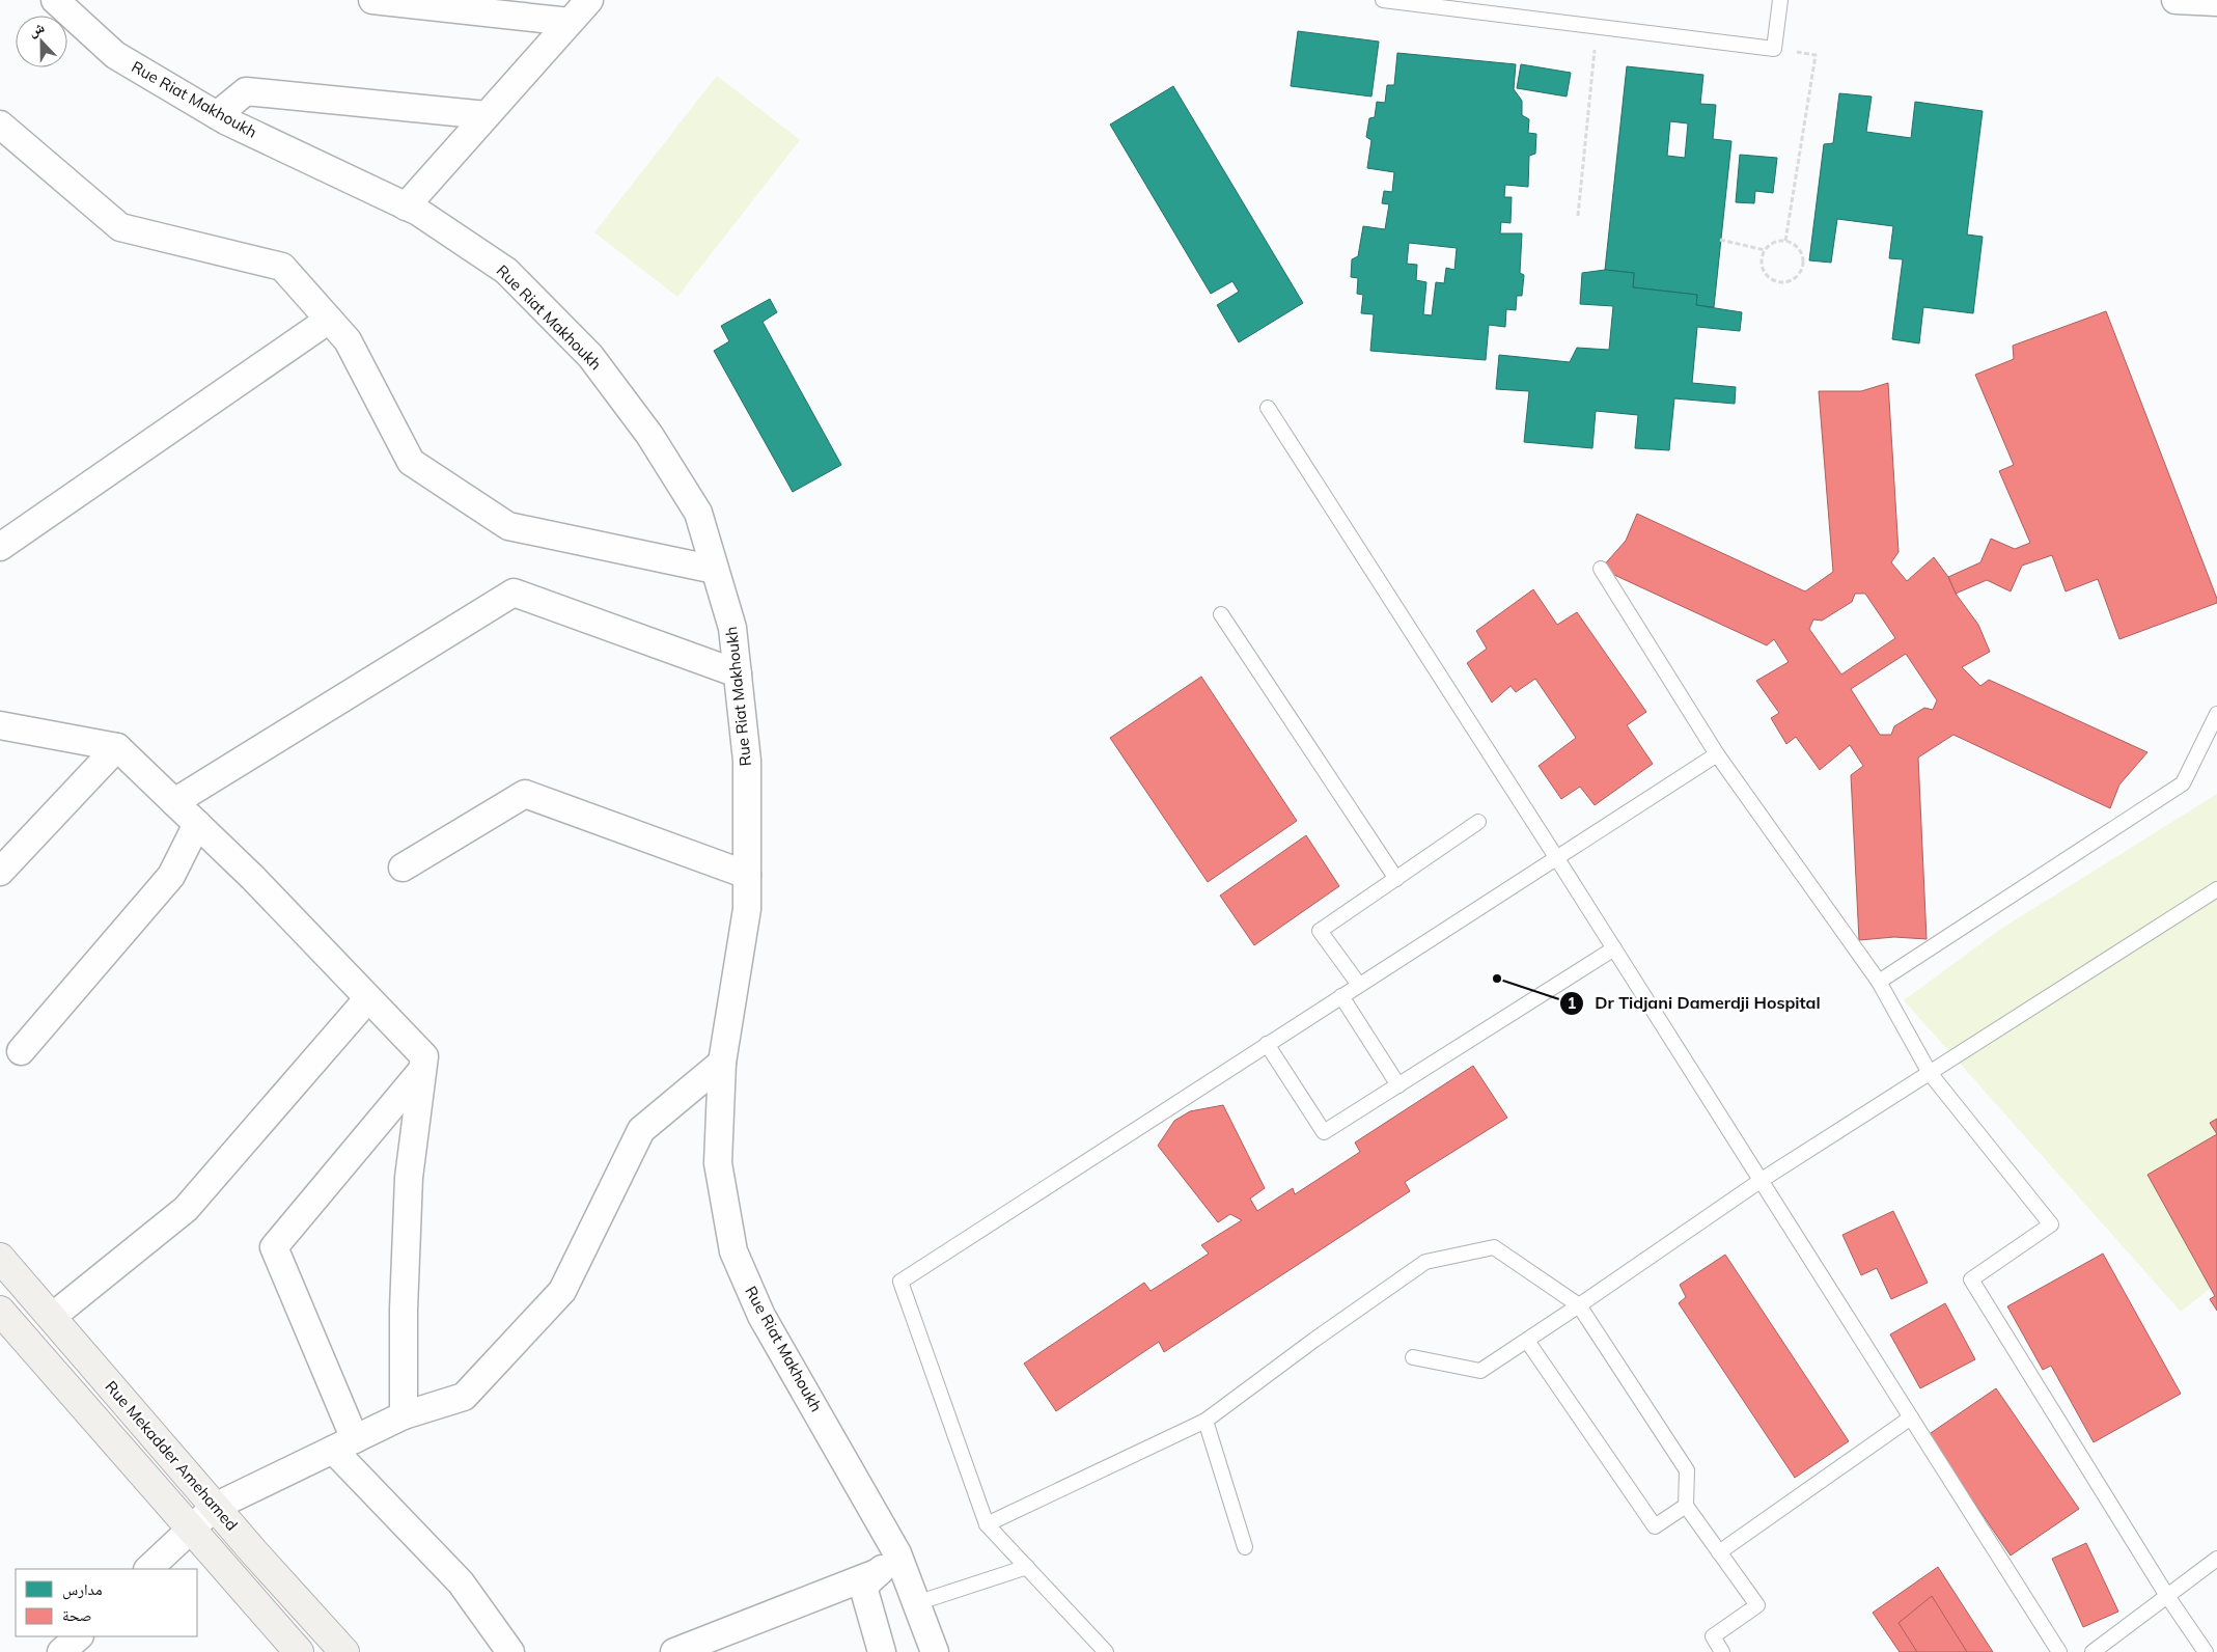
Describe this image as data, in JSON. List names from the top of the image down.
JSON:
{
  "streets": {
    "main road": ["Rue Mekadder Amehamed"],
    "street": ["Rue Riat Makhoukh"]
  },
  "places": ["Dr Tidjani Damerdji Hospital"],
  "legend": ["مدارس", "صحة"],
  "north": "top"
}
